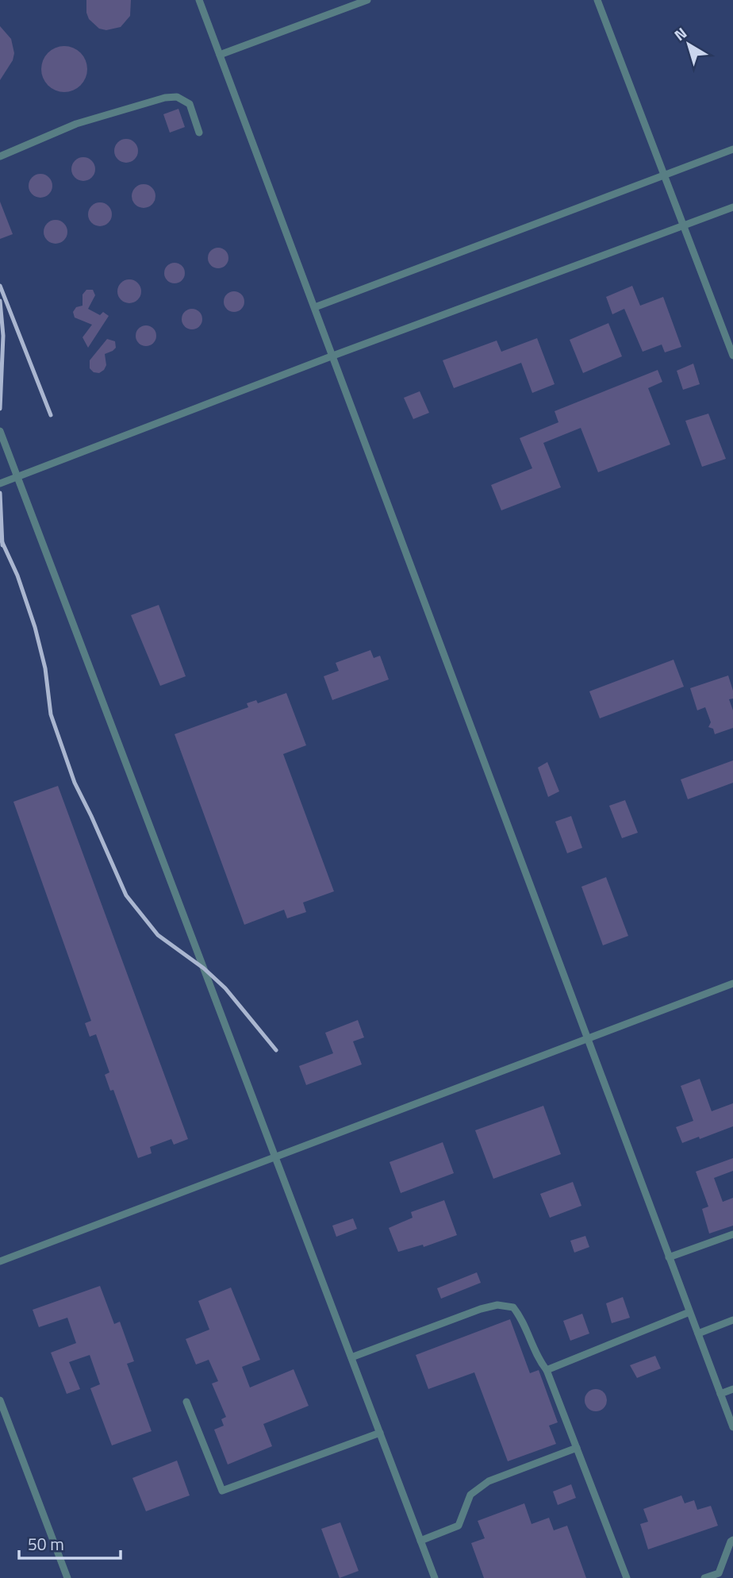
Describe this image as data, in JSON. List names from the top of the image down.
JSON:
{
  "scale_bar": "50 m",
  "north": "top left"
}
